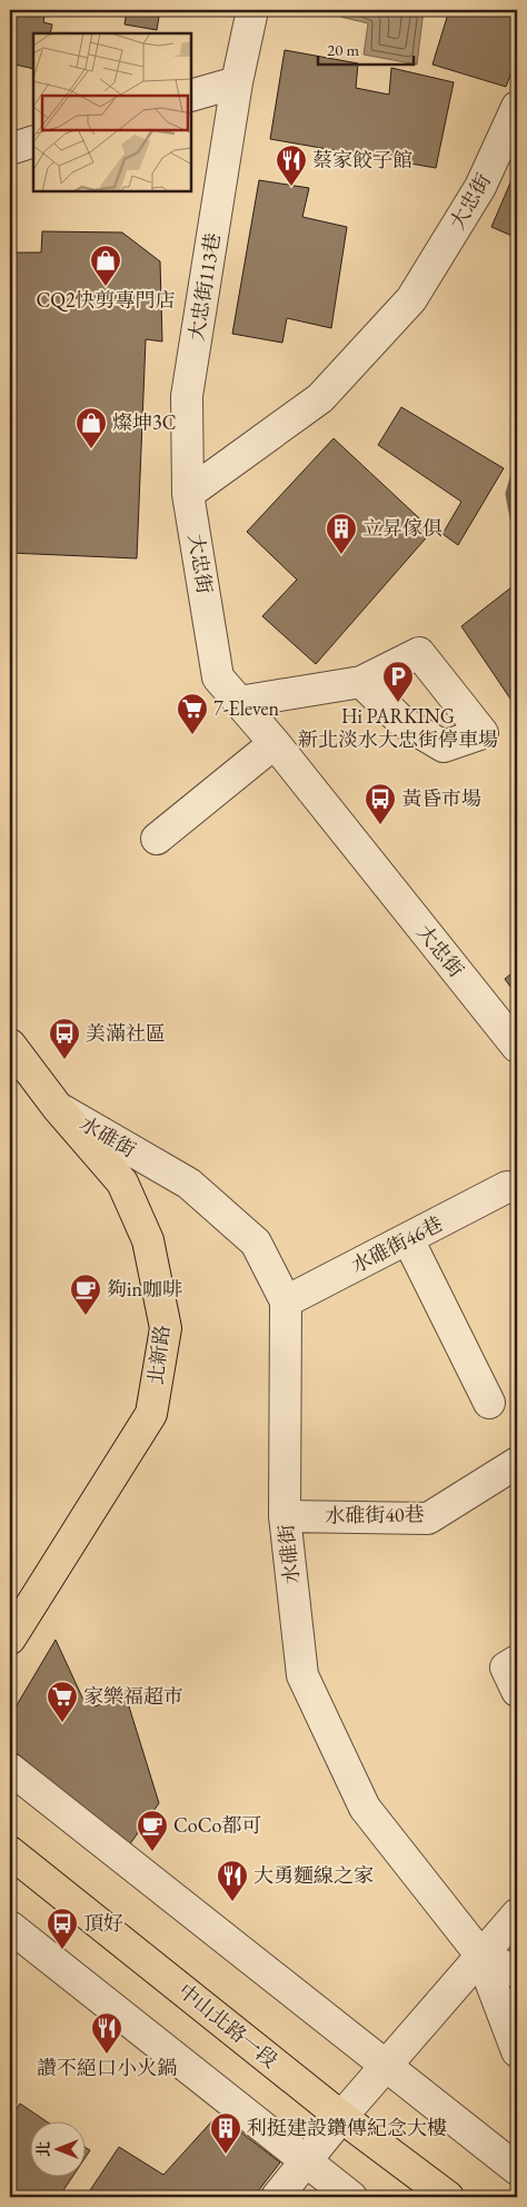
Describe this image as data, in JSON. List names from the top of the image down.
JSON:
{
  "streets": {
    "main road": ["北新路", "中山北路一段"],
    "street": [
      "大忠街",
      "大忠街113巷",
      "水碓街",
      "水碓街46巷",
      "水碓街40巷"
    ]
  },
  "crossings": [
    ["大忠街", "大忠街113巷"],
    ["水碓街", "水碓街46巷"],
    ["水碓街", "北新路"],
    ["水碓街", "水碓街40巷"]
  ],
  "places": {
    "restaurant": ["蔡家餃子館", "大勇麵線之家", "讚不絕口小火鍋"],
    "shop": ["CQ2快剪專門店", "燦坤3C"],
    "building": ["立昇傢俱", "利挺建設鑽傳紀念大樓"],
    "parking": ["Hi PARKING 新北淡水大忠街停車場"],
    "supermarket": ["7-Eleven", "家樂福超市"],
    "bus stop": ["黃昏市場", "美滿社區", "頂好"],
    "cafe": ["夠in咖啡", "CoCo都可"]
  },
  "scale_bar": "20 m",
  "north": "left"
}
